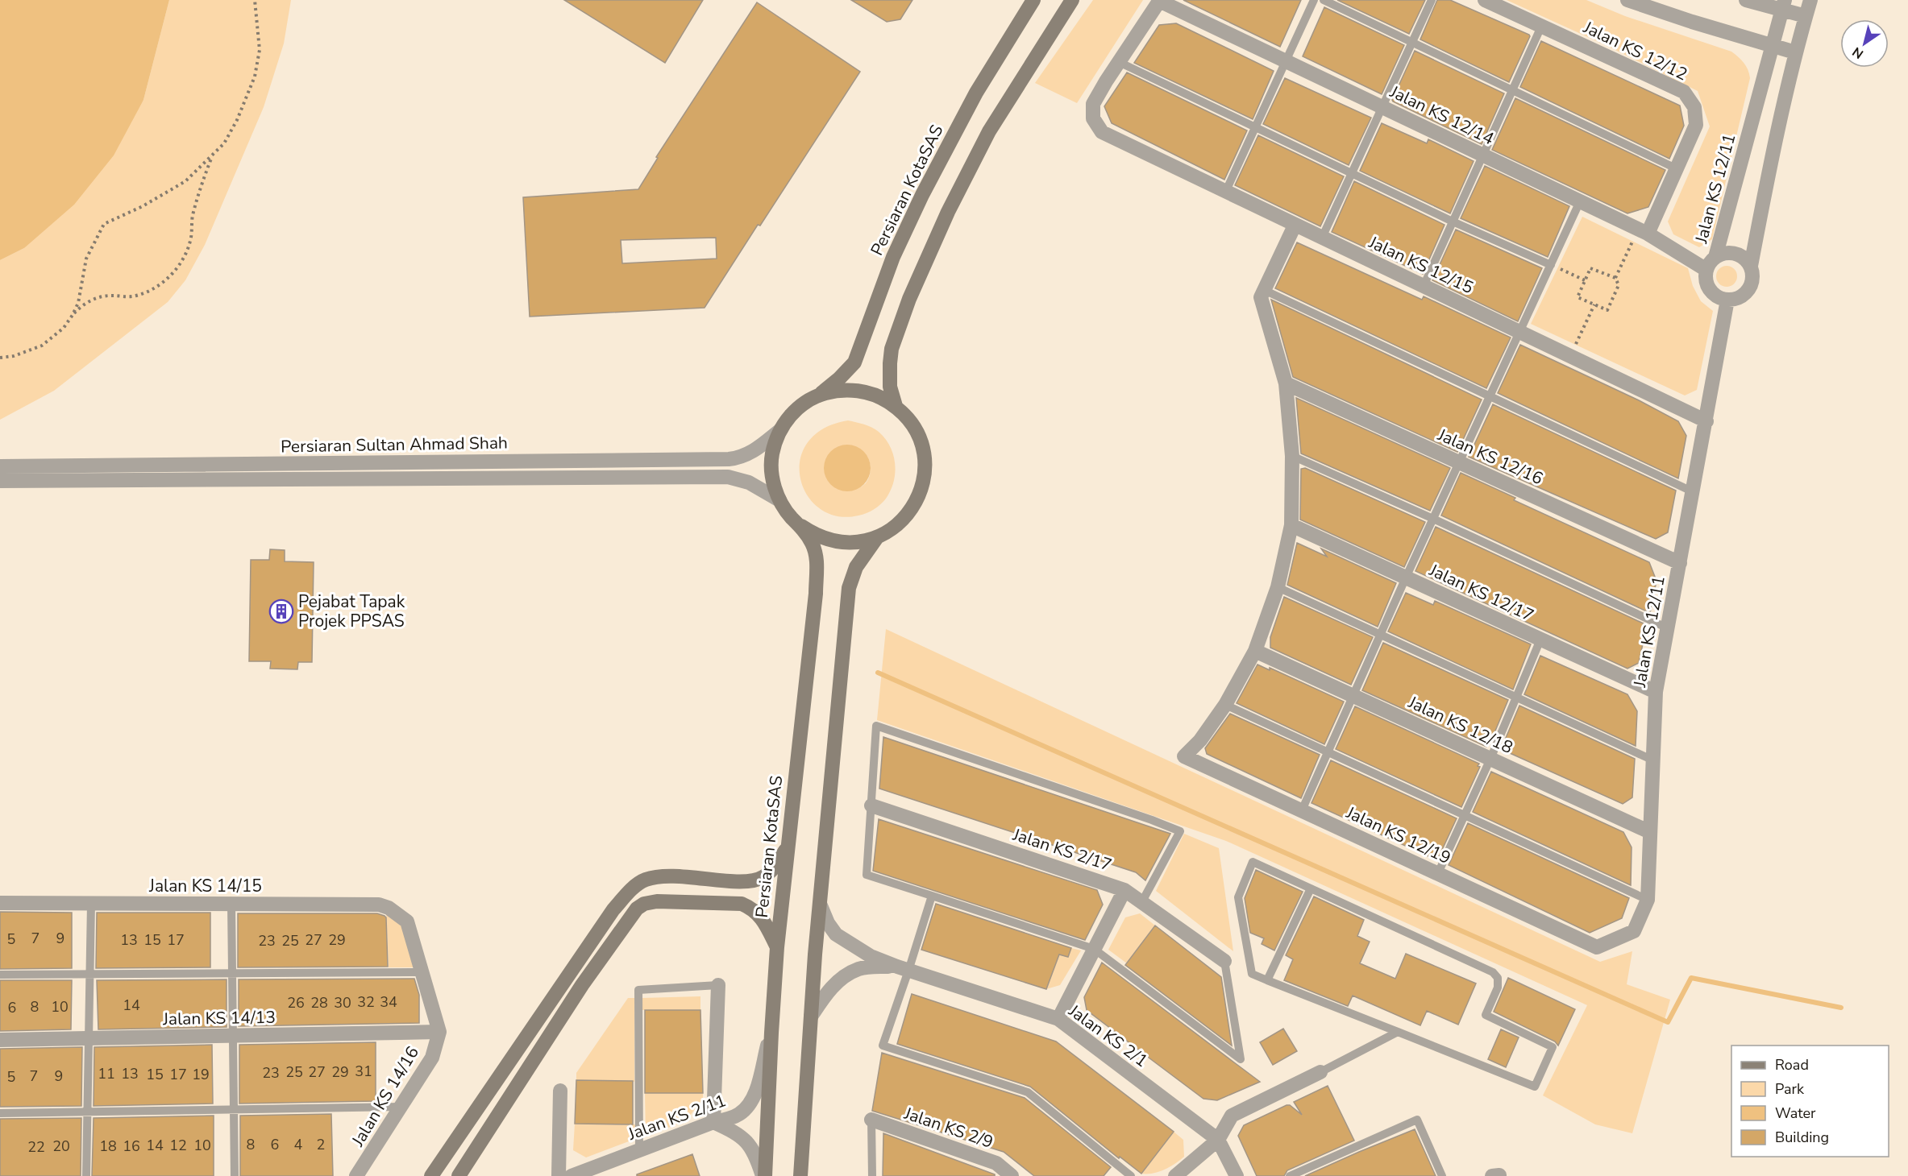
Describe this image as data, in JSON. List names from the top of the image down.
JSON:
{
  "streets": {
    "main road": ["Persiaran KotaSAS"],
    "street": [
      "Jalan KS 12/12",
      "Jalan KS 12/14",
      "Jalan KS 12/11",
      "Jalan KS 12/15",
      "Persiaran Sultan Ahmad Shah",
      "Jalan KS 12/16",
      "Jalan KS 12/17",
      "Jalan KS 12/18",
      "Jalan KS 12/19",
      "Jalan KS 2/17",
      "Jalan KS 14/15",
      "Jalan KS 14/13",
      "Jalan KS 2/1",
      "Jalan KS 14/16",
      "Jalan KS 2/11",
      "Jalan KS 2/9"
    ]
  },
  "crossings": [
    ["Jalan KS 12/12", "Jalan KS 12/14"],
    ["Jalan KS 12/14", "Jalan KS 12/11"],
    ["Jalan KS 12/14", "Jalan KS 12/15"],
    ["Jalan KS 12/11", "Jalan KS 12/15"],
    ["Jalan KS 12/11", "Jalan KS 12/16"],
    ["Jalan KS 12/11", "Jalan KS 12/17"],
    ["Jalan KS 12/11", "Jalan KS 12/18"],
    ["Jalan KS 12/11", "Jalan KS 12/19"],
    ["Persiaran KotaSAS", "Persiaran Sultan Ahmad Shah"],
    ["Persiaran KotaSAS", "Jalan KS 2/11"],
    ["Jalan KS 14/13", "Jalan KS 14/16"]
  ],
  "places": {
    "building": ["Pejabat Tapak Projek PPSAS"]
  },
  "house_numbers": [
    "7",
    "9",
    "5",
    "13",
    "15",
    "17",
    "27",
    "29",
    "23",
    "25",
    "32",
    "34",
    "26",
    "28",
    "30",
    "14",
    "8",
    "10",
    "6",
    "31",
    "25",
    "27",
    "29",
    "23",
    "11",
    "13",
    "15",
    "17",
    "19",
    "7",
    "9",
    "5",
    "8",
    "6",
    "4",
    "2",
    "14",
    "12",
    "10",
    "20",
    "18",
    "16",
    "22"
  ],
  "legend": [
    "Road",
    "Park",
    "Water",
    "Building"
  ],
  "north": "bottom left"
}
